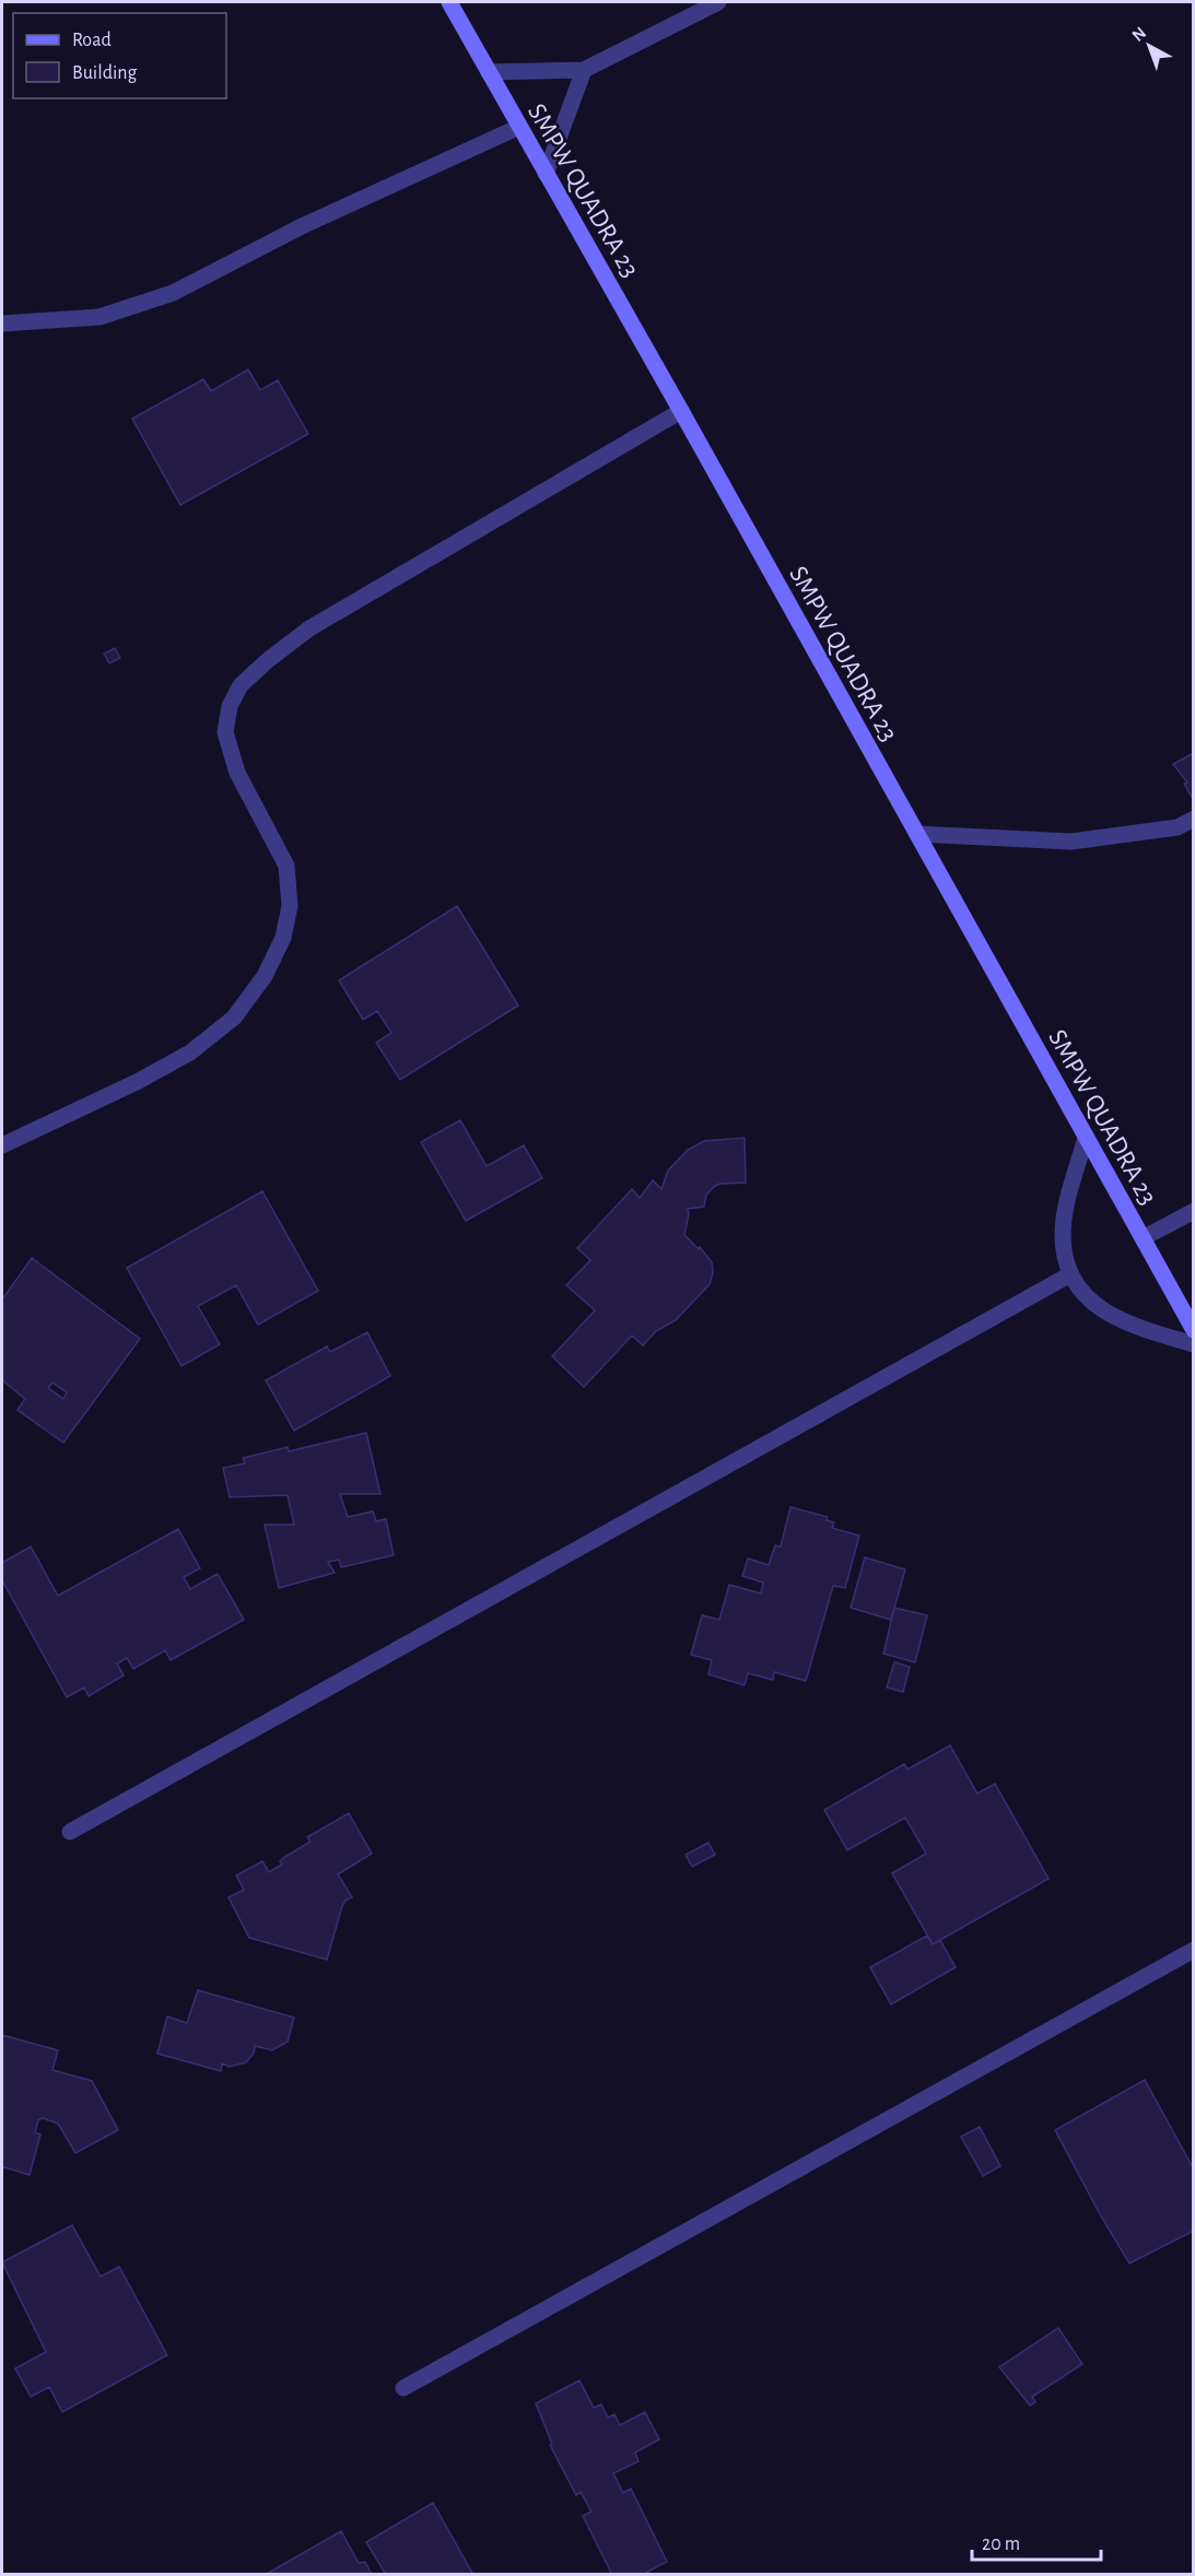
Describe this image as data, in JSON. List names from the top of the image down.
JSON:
{
  "streets": {
    "street": ["SMPW QUADRA 23"]
  },
  "legend": ["Road", "Building"],
  "scale_bar": "20 m",
  "north": "top left"
}
